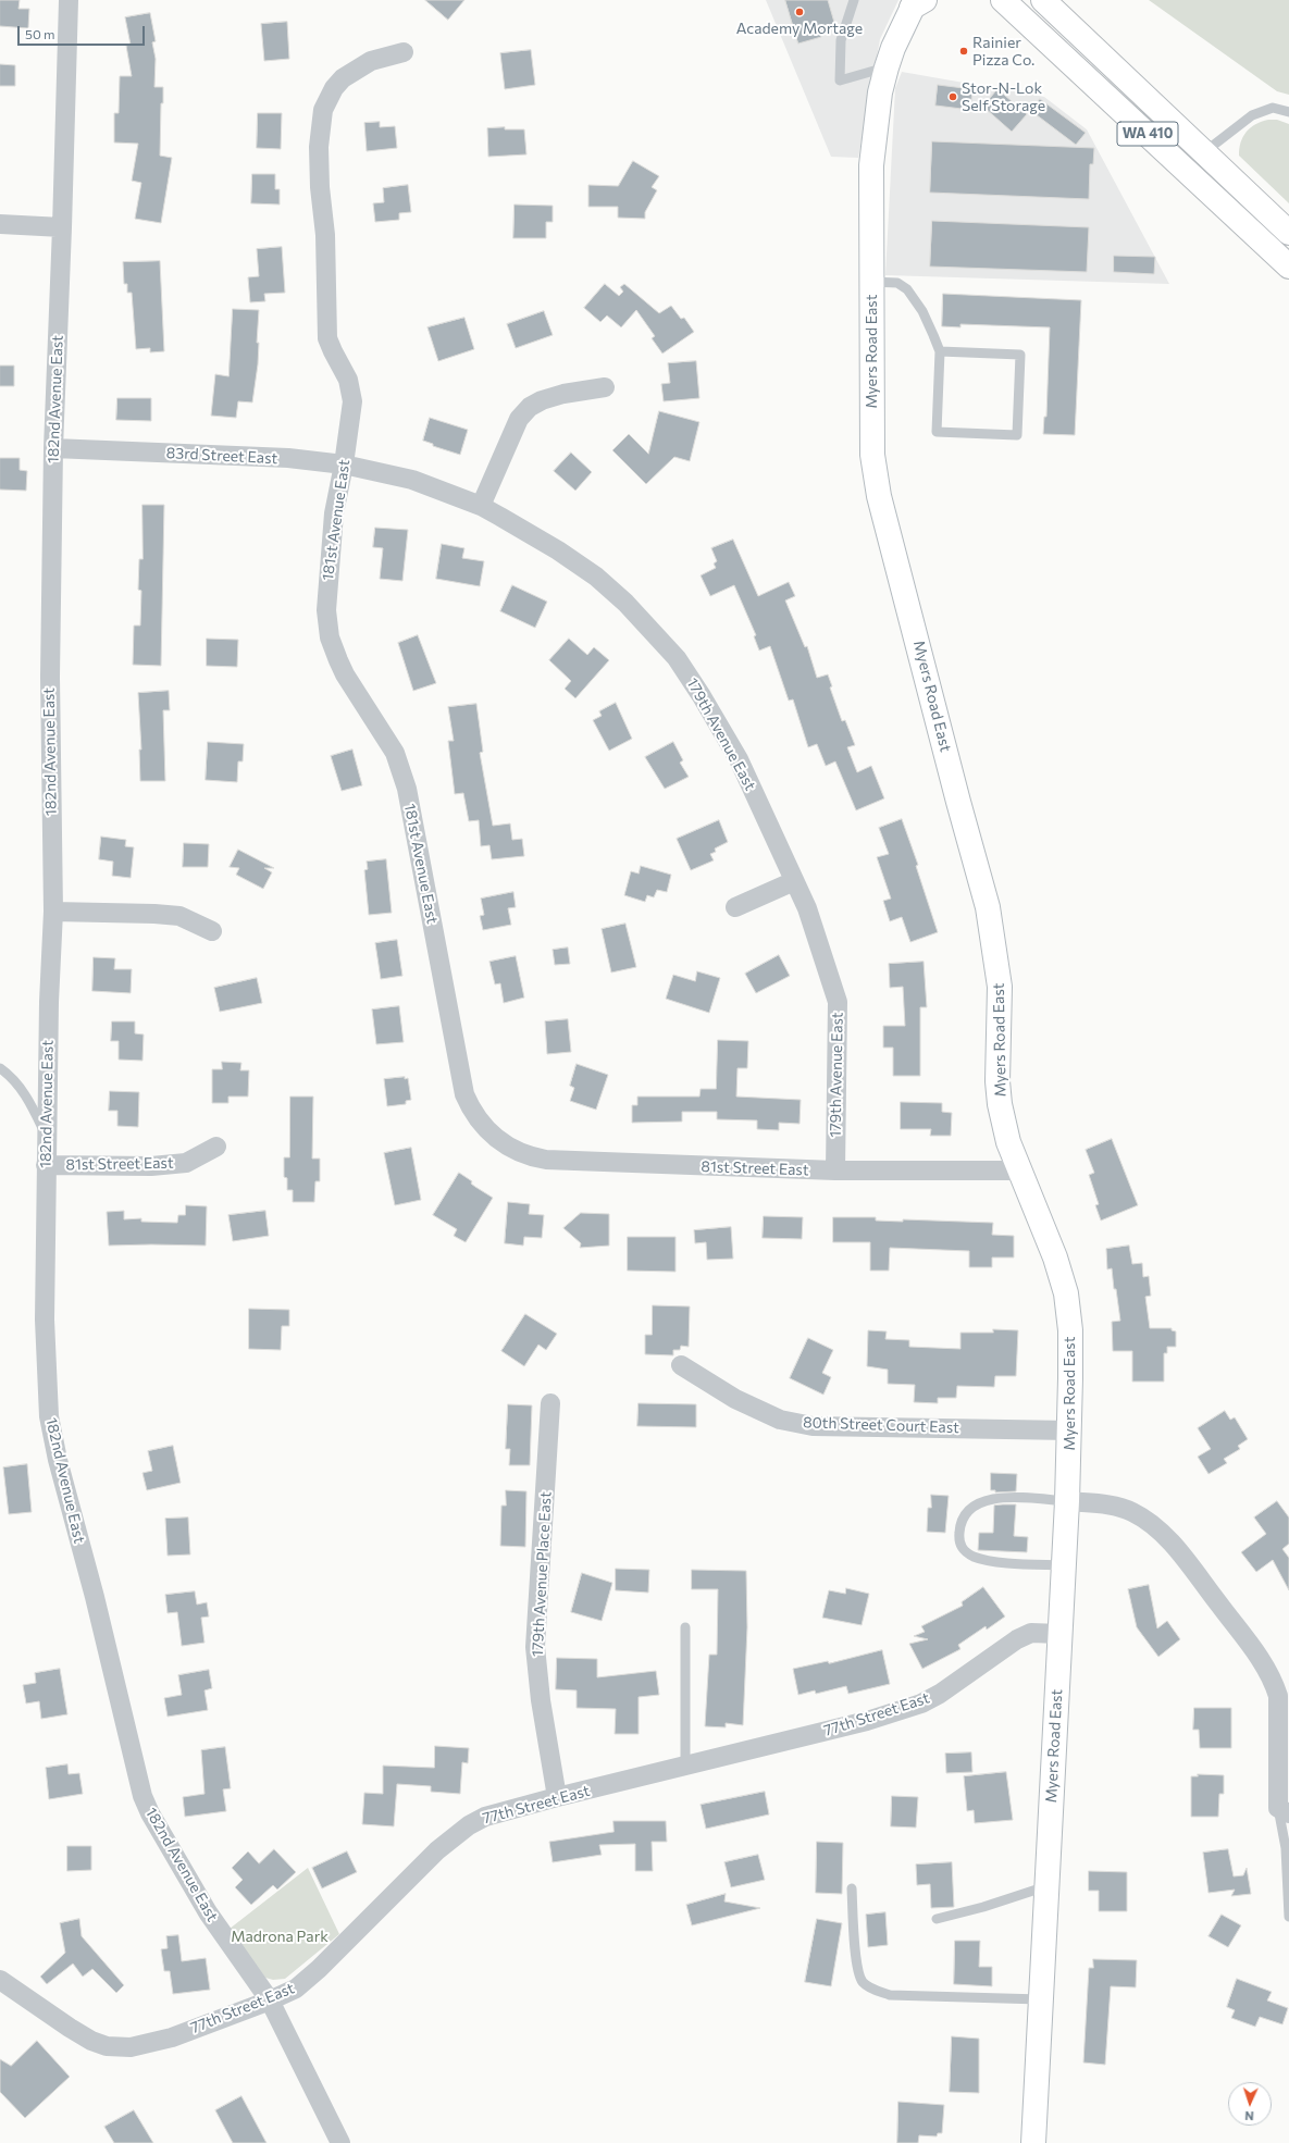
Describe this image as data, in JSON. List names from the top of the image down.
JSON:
{
  "streets": {
    "main road": ["WA 410", "Myers Road East"],
    "street": [
      "182nd Avenue East",
      "83rd Street East",
      "181st Avenue East",
      "179th Avenue East",
      "81st Street East",
      "80th Street Court East",
      "179th Avenue Place East",
      "77th Street East"
    ]
  },
  "crossings": [
    ["Myers Road East", "81st Street East"],
    ["Myers Road East", "80th Street Court East"],
    ["Myers Road East", "77th Street East"],
    ["182nd Avenue East", "83rd Street East"],
    ["182nd Avenue East", "81st Street East"],
    ["182nd Avenue East", "77th Street East"],
    ["83rd Street East", "181st Avenue East"],
    ["83rd Street East", "179th Avenue East"],
    ["181st Avenue East", "81st Street East"],
    ["179th Avenue East", "81st Street East"],
    ["179th Avenue Place East", "77th Street East"]
  ],
  "parks": ["Madrona Park"],
  "places": ["Academy Mortage", "Rainier Pizza Co.", "Stor-N-Lok Self Storage"],
  "scale_bar": "50 m",
  "north": "bottom"
}
